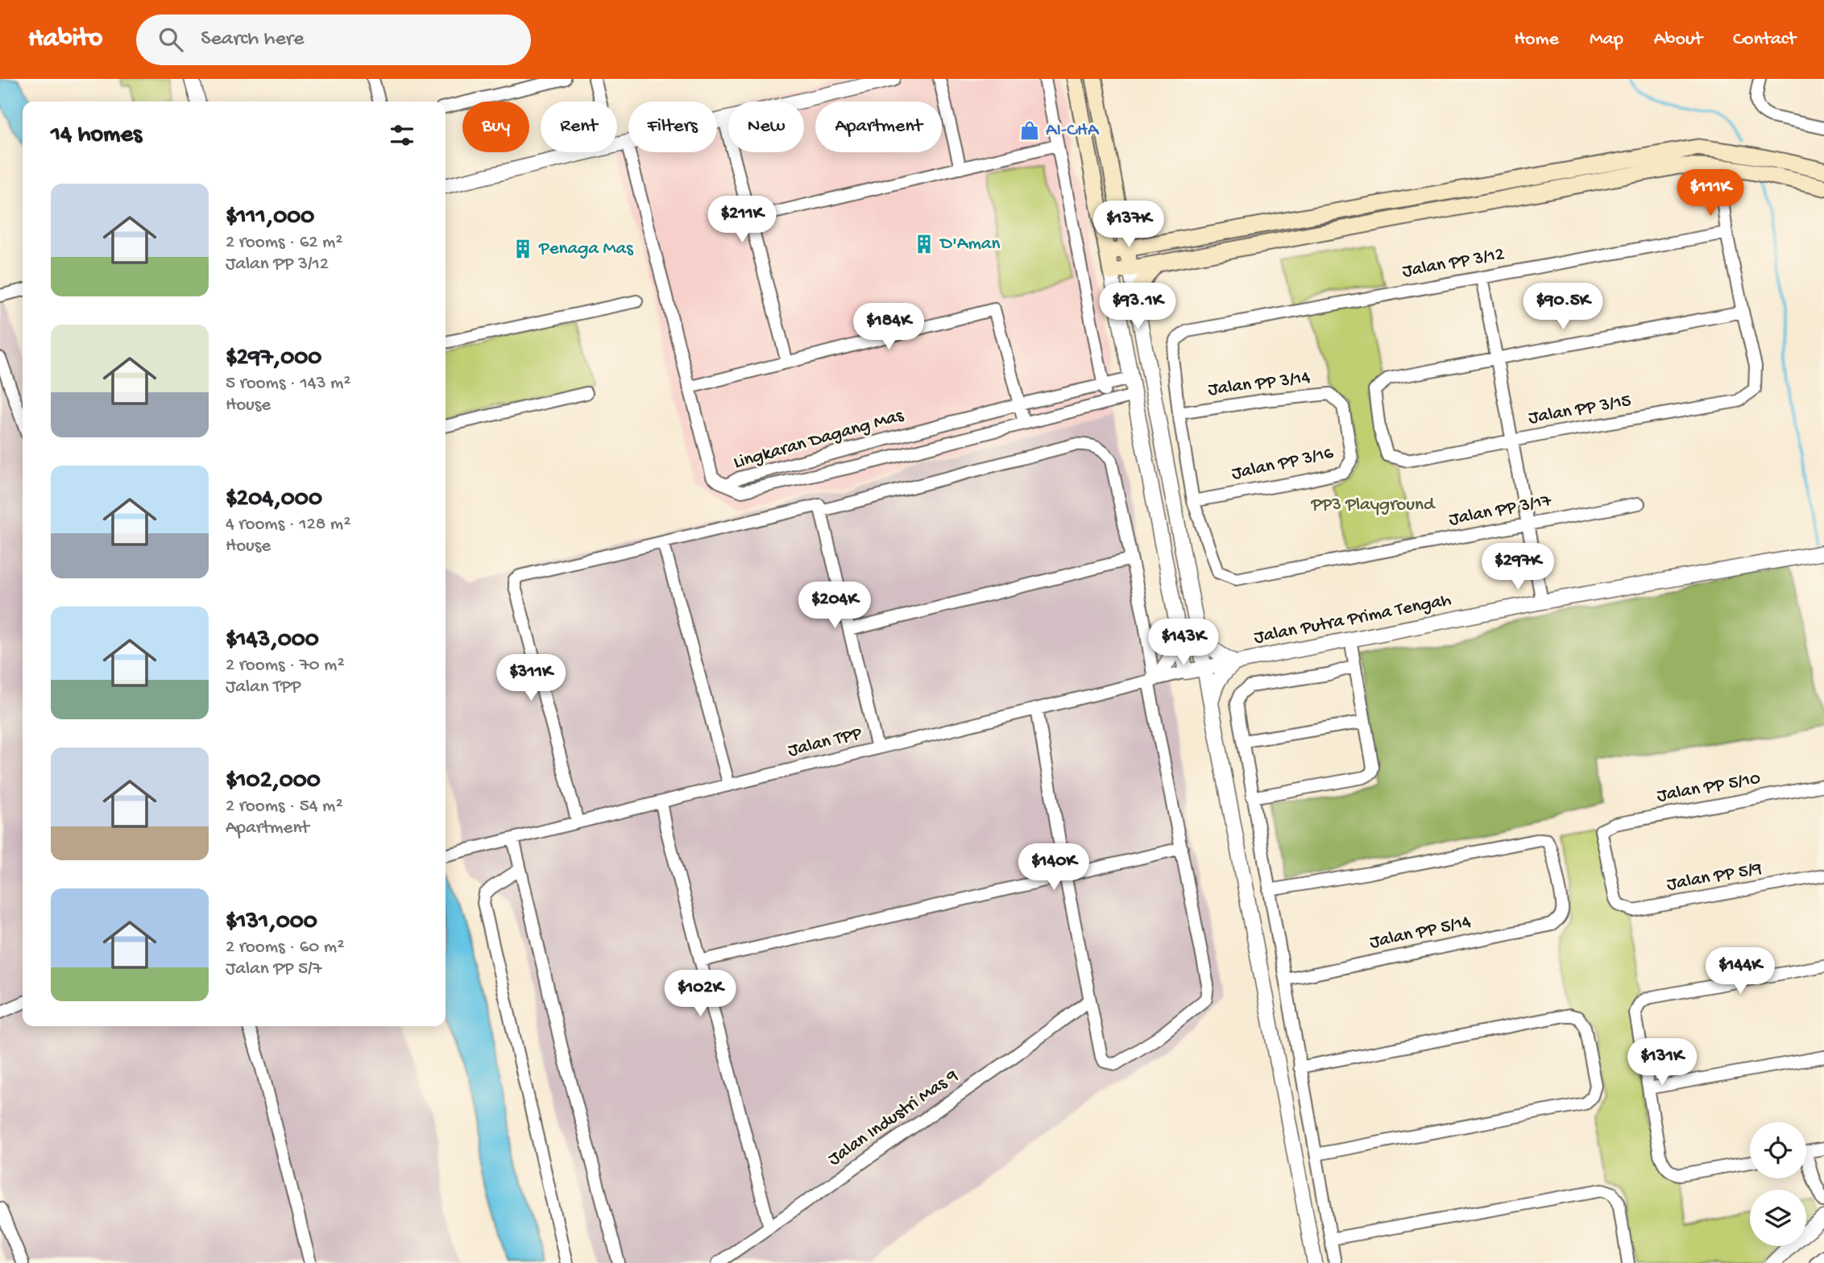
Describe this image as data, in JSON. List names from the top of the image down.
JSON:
{
  "streets": {
    "street": [
      "Jalan PP 3/12",
      "Jalan PP 3/14",
      "Jalan PP 3/15",
      "Lingkaran Dagang Mas",
      "Jalan PP 3/16",
      "Jalan PP 3/17",
      "Jalan Putra Prima Tengah",
      "Jalan TPP",
      "Jalan PP 5/10",
      "Jalan PP 5/9",
      "Jalan PP 5/14",
      "Jalan Industri Mas 9"
    ]
  },
  "crossings": [
    ["Jalan PP 3/12", "Jalan PP 3/14"],
    ["Jalan PP 3/14", "Jalan PP 3/16"],
    ["Jalan PP 3/16", "Jalan PP 3/17"],
    ["Jalan Putra Prima Tengah", "Jalan TPP"],
    ["Jalan PP 5/10", "Jalan PP 5/9"]
  ],
  "parks": ["PP3 Playground"],
  "places": {
    "shop": ["AI-CHA"],
    "building": ["D'Aman", "Penaga Mas"]
  },
  "page": {
    "header": "Habito",
    "search": "Search here",
    "nav": [
      "Home",
      "Map",
      "About",
      "Contact"
    ],
    "chip": [
      "Buy",
      "Rent",
      "Filters",
      "New",
      "Apartment"
    ],
    "heading": "14 homes",
    "price": [
      "$111K",
      "$211K",
      "$137K",
      "$93.1K",
      "$90.5K",
      "$184K",
      "$297K",
      "$204K",
      "$143K",
      "$311K",
      "$140K",
      "$144K",
      "$102K",
      "$131K"
    ],
    "list": [
      {
        "name": "$111,000",
        "note": "2 rooms · 62 m² · Jalan PP 3/12"
      },
      {
        "name": "$297,000",
        "note": "5 rooms · 143 m² · House"
      },
      {
        "name": "$204,000",
        "note": "4 rooms · 128 m² · House"
      },
      {
        "name": "$143,000",
        "note": "2 rooms · 70 m² · Jalan TPP"
      },
      {
        "name": "$102,000",
        "note": "2 rooms · 54 m² · Apartment"
      },
      {
        "name": "$131,000",
        "note": "2 rooms · 60 m² · Jalan PP 5/7"
      }
    ]
  }
}
